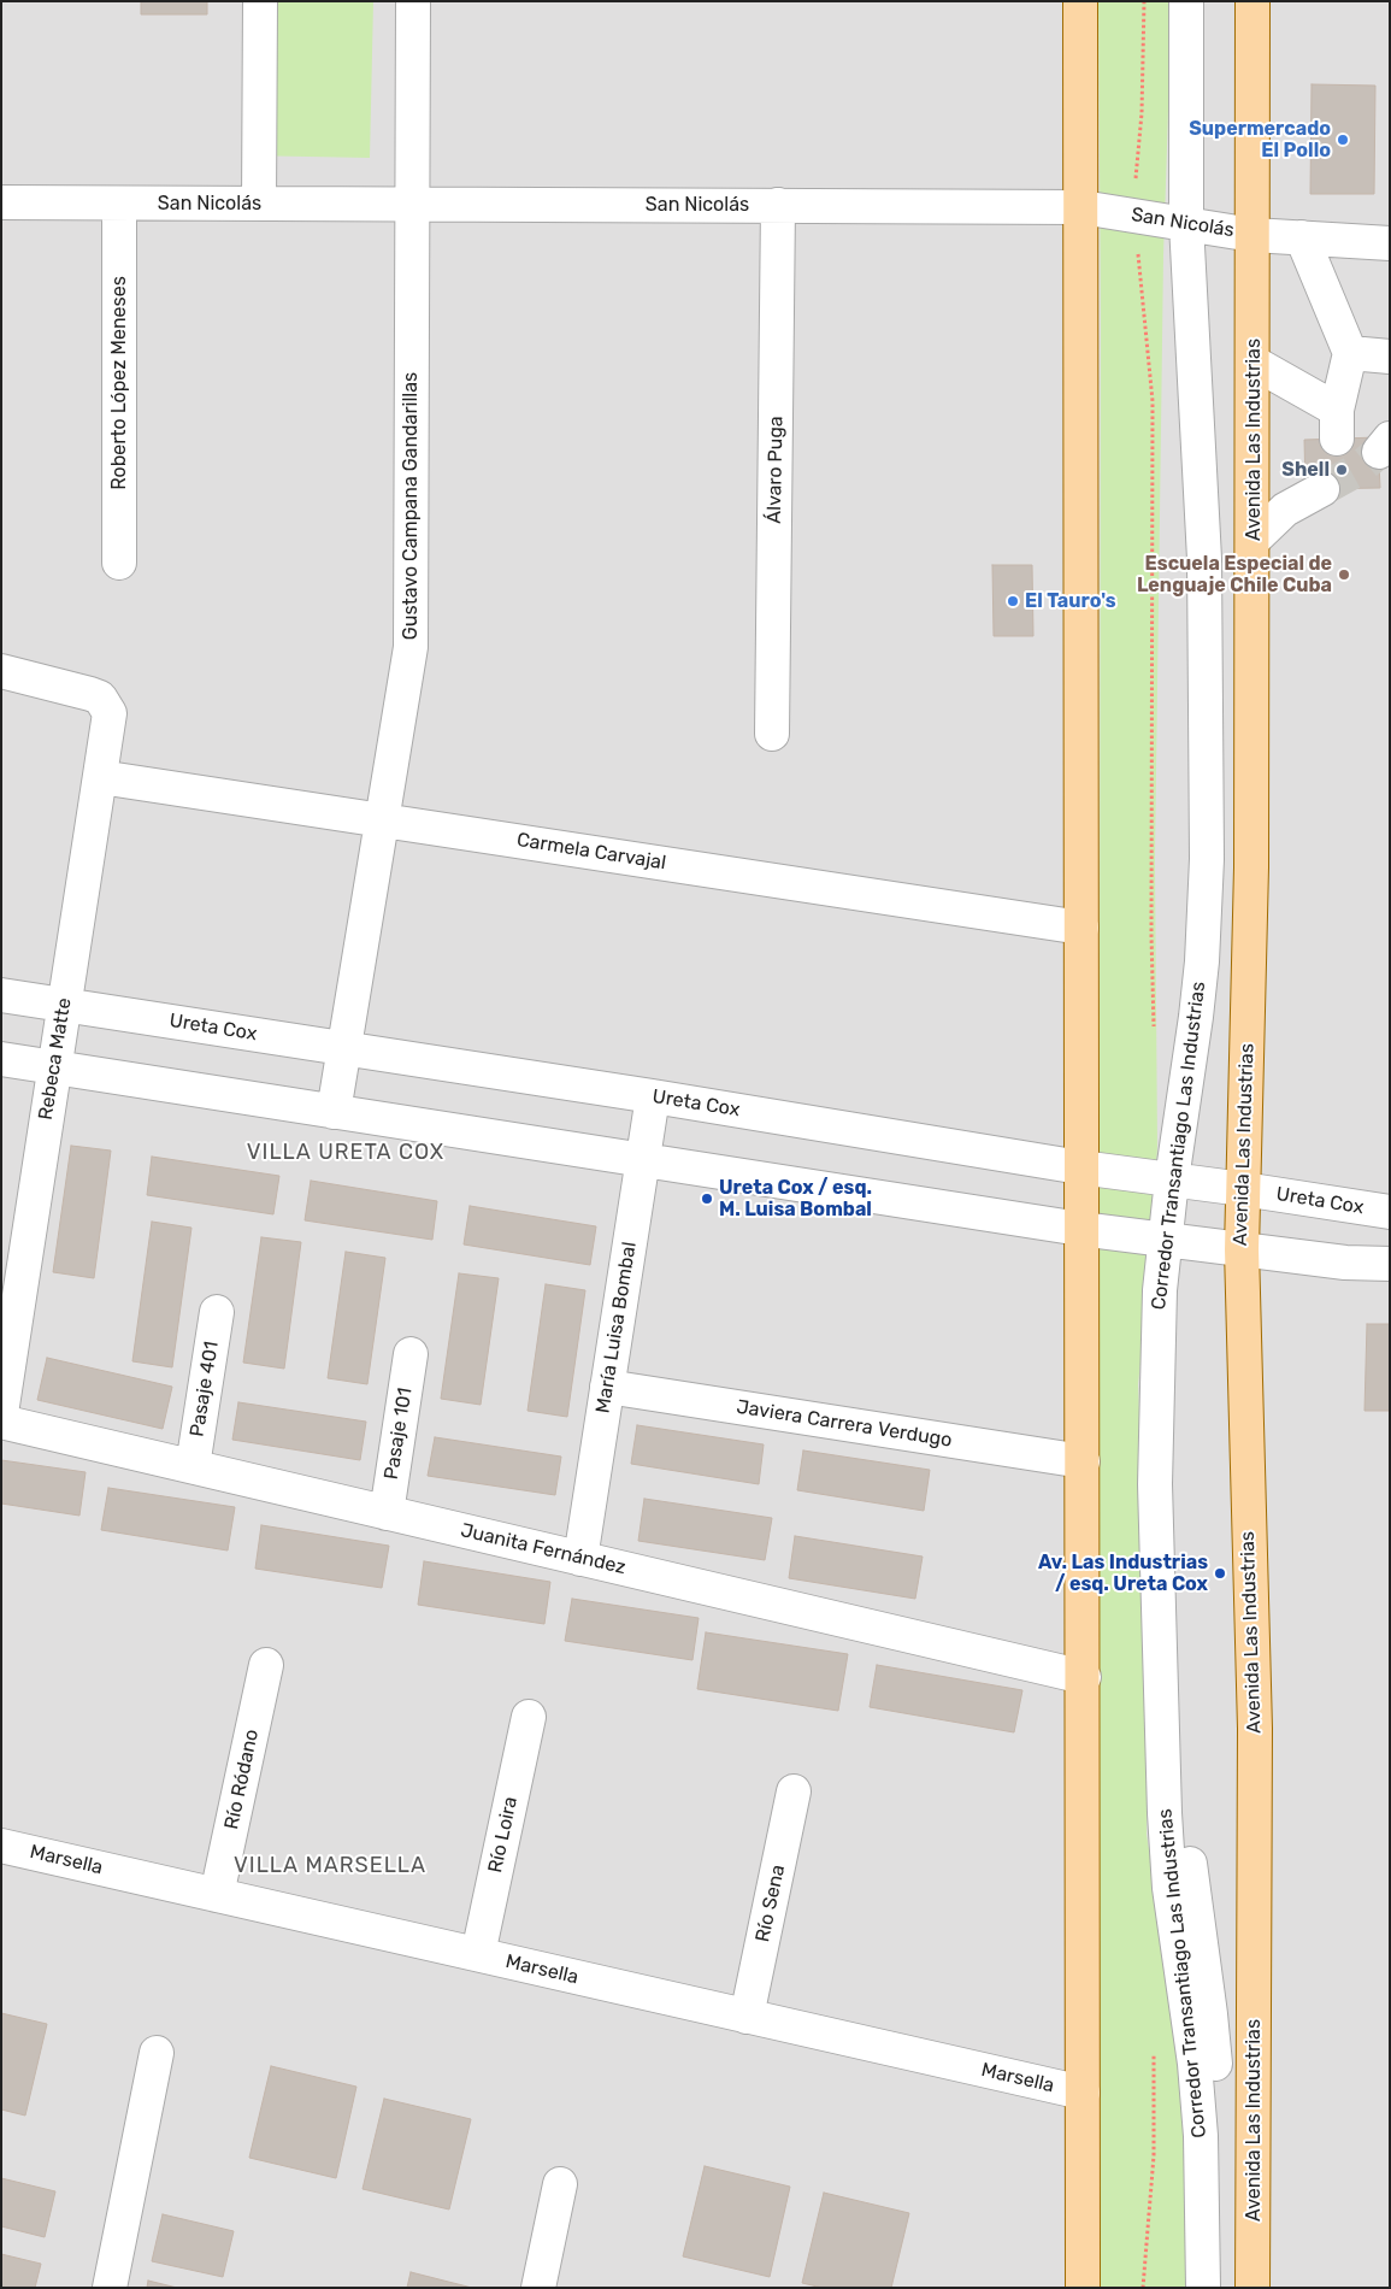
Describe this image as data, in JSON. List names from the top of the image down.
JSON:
{
  "streets": {
    "main road": ["Avenida Las Industrias"],
    "street": [
      "San Nicolás",
      "Roberto López Meneses",
      "Álvaro Puga",
      "Gustavo Campana Gandarillas",
      "Carmela Carvajal",
      "Ureta Cox",
      "Rebeca Matte",
      "Corredor Transantiago Las Industrias",
      "María Luisa Bombal",
      "Pasaje 401",
      "Javiera Carrera Verdugo",
      "Pasaje 101",
      "Juanita Fernández",
      "Río Ródano",
      "Río Loira",
      "Marsella",
      "Río Sena"
    ]
  },
  "crossings": [
    ["San Nicolás", "Roberto López Meneses"],
    ["San Nicolás", "Avenida Las Industrias"],
    ["San Nicolás", "Álvaro Puga"],
    ["San Nicolás", "Gustavo Campana Gandarillas"],
    ["San Nicolás", "Corredor Transantiago Las Industrias"],
    ["Avenida Las Industrias", "Ureta Cox"],
    ["Gustavo Campana Gandarillas", "Carmela Carvajal"],
    ["Gustavo Campana Gandarillas", "Ureta Cox"],
    ["Carmela Carvajal", "Rebeca Matte"],
    ["Ureta Cox", "Rebeca Matte"],
    ["Ureta Cox", "Corredor Transantiago Las Industrias"],
    ["Ureta Cox", "María Luisa Bombal"],
    ["María Luisa Bombal", "Javiera Carrera Verdugo"],
    ["María Luisa Bombal", "Juanita Fernández"],
    ["Pasaje 401", "Juanita Fernández"],
    ["Pasaje 101", "Juanita Fernández"],
    ["Río Ródano", "Marsella"],
    ["Río Loira", "Marsella"],
    ["Marsella", "Río Sena"]
  ],
  "districts": ["VILLA URETA COX", "VILLA MARSELLA"],
  "places": [
    "Supermercado El Pollo",
    "Shell",
    "Escuela Especial de Lenguaje Chile Cuba",
    "El Tauro's",
    "Ureta Cox / esq. M. Luisa Bombal",
    "Av. Las Industrias / esq. Ureta Cox"
  ]
}
